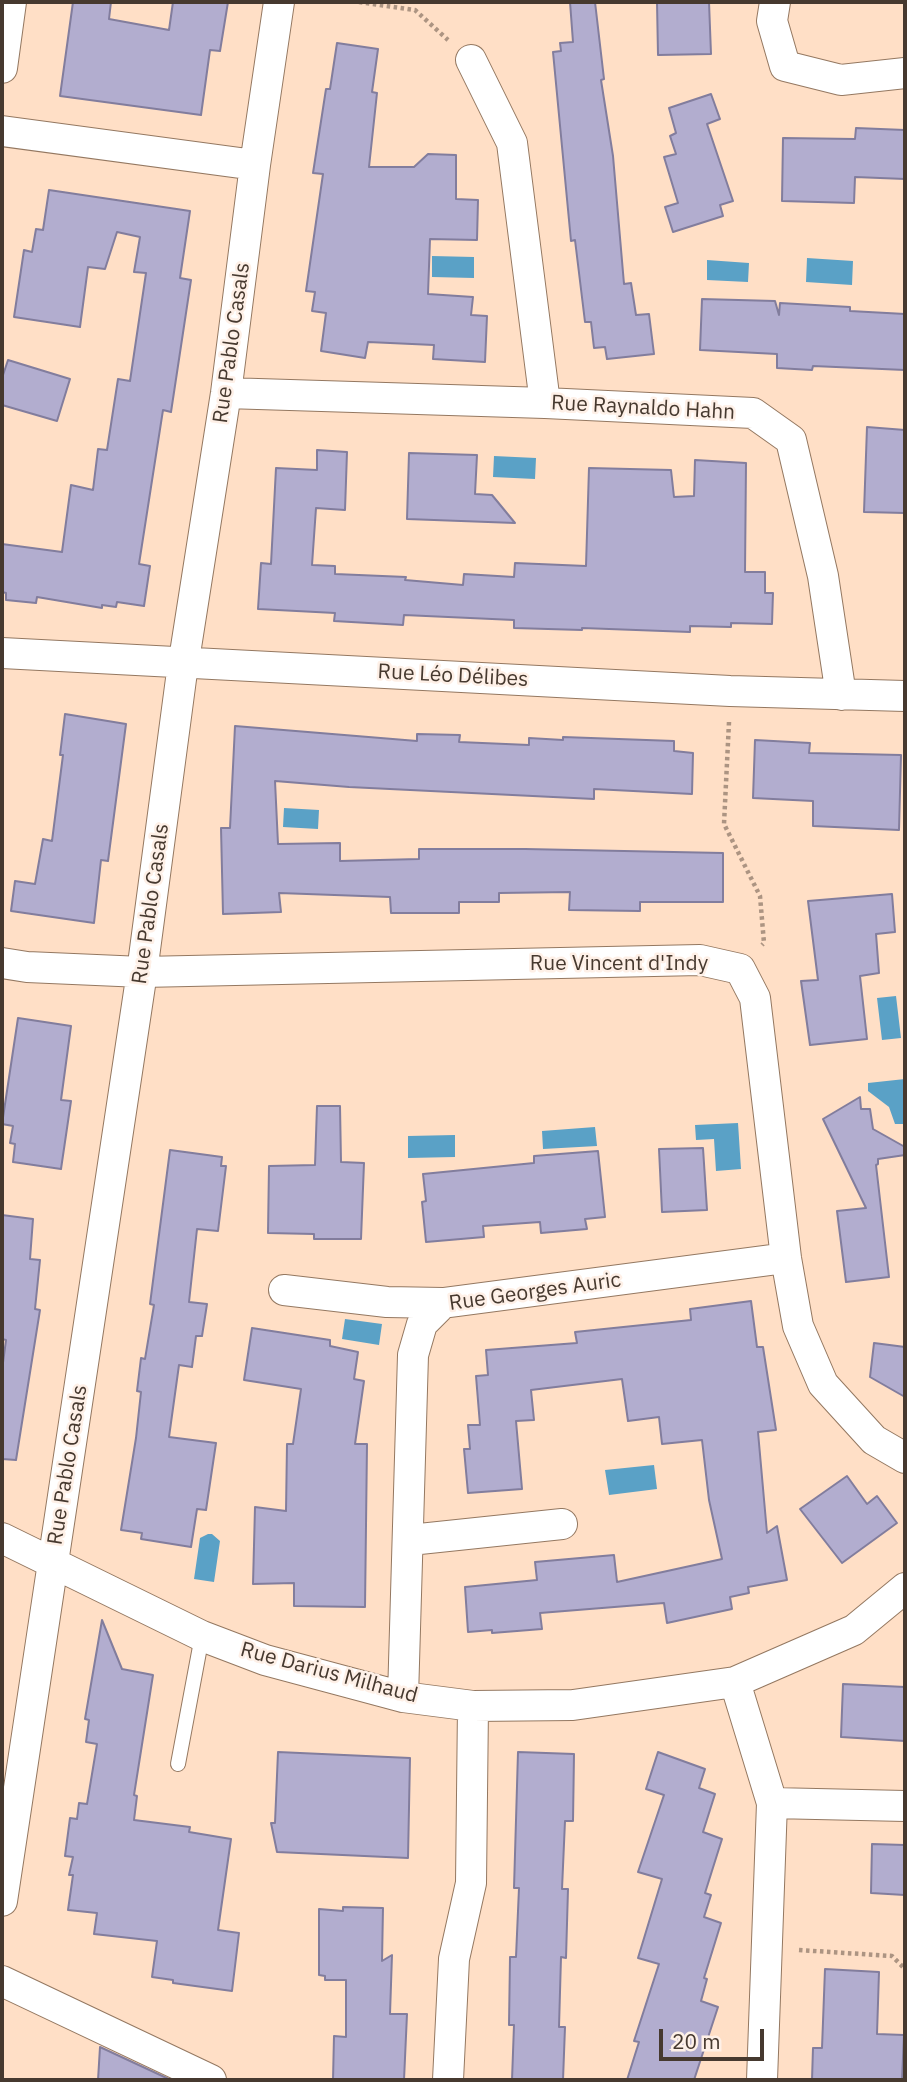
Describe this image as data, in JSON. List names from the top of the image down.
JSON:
{
  "streets": {
    "street": [
      "Rue Pablo Casals",
      "Rue Raynaldo Hahn",
      "Rue Léo Délibes",
      "Rue Vincent d'Indy",
      "Rue Georges Auric",
      "Rue Darius Milhaud"
    ]
  },
  "crossings": [
    ["Rue Pablo Casals", "Rue Raynaldo Hahn"],
    ["Rue Pablo Casals", "Rue Léo Délibes"],
    ["Rue Pablo Casals", "Rue Vincent d'Indy"],
    ["Rue Pablo Casals", "Rue Darius Milhaud"],
    ["Rue Raynaldo Hahn", "Rue Léo Délibes"],
    ["Rue Georges Auric", "Rue Darius Milhaud"]
  ],
  "scale_bar": "20 m"
}
